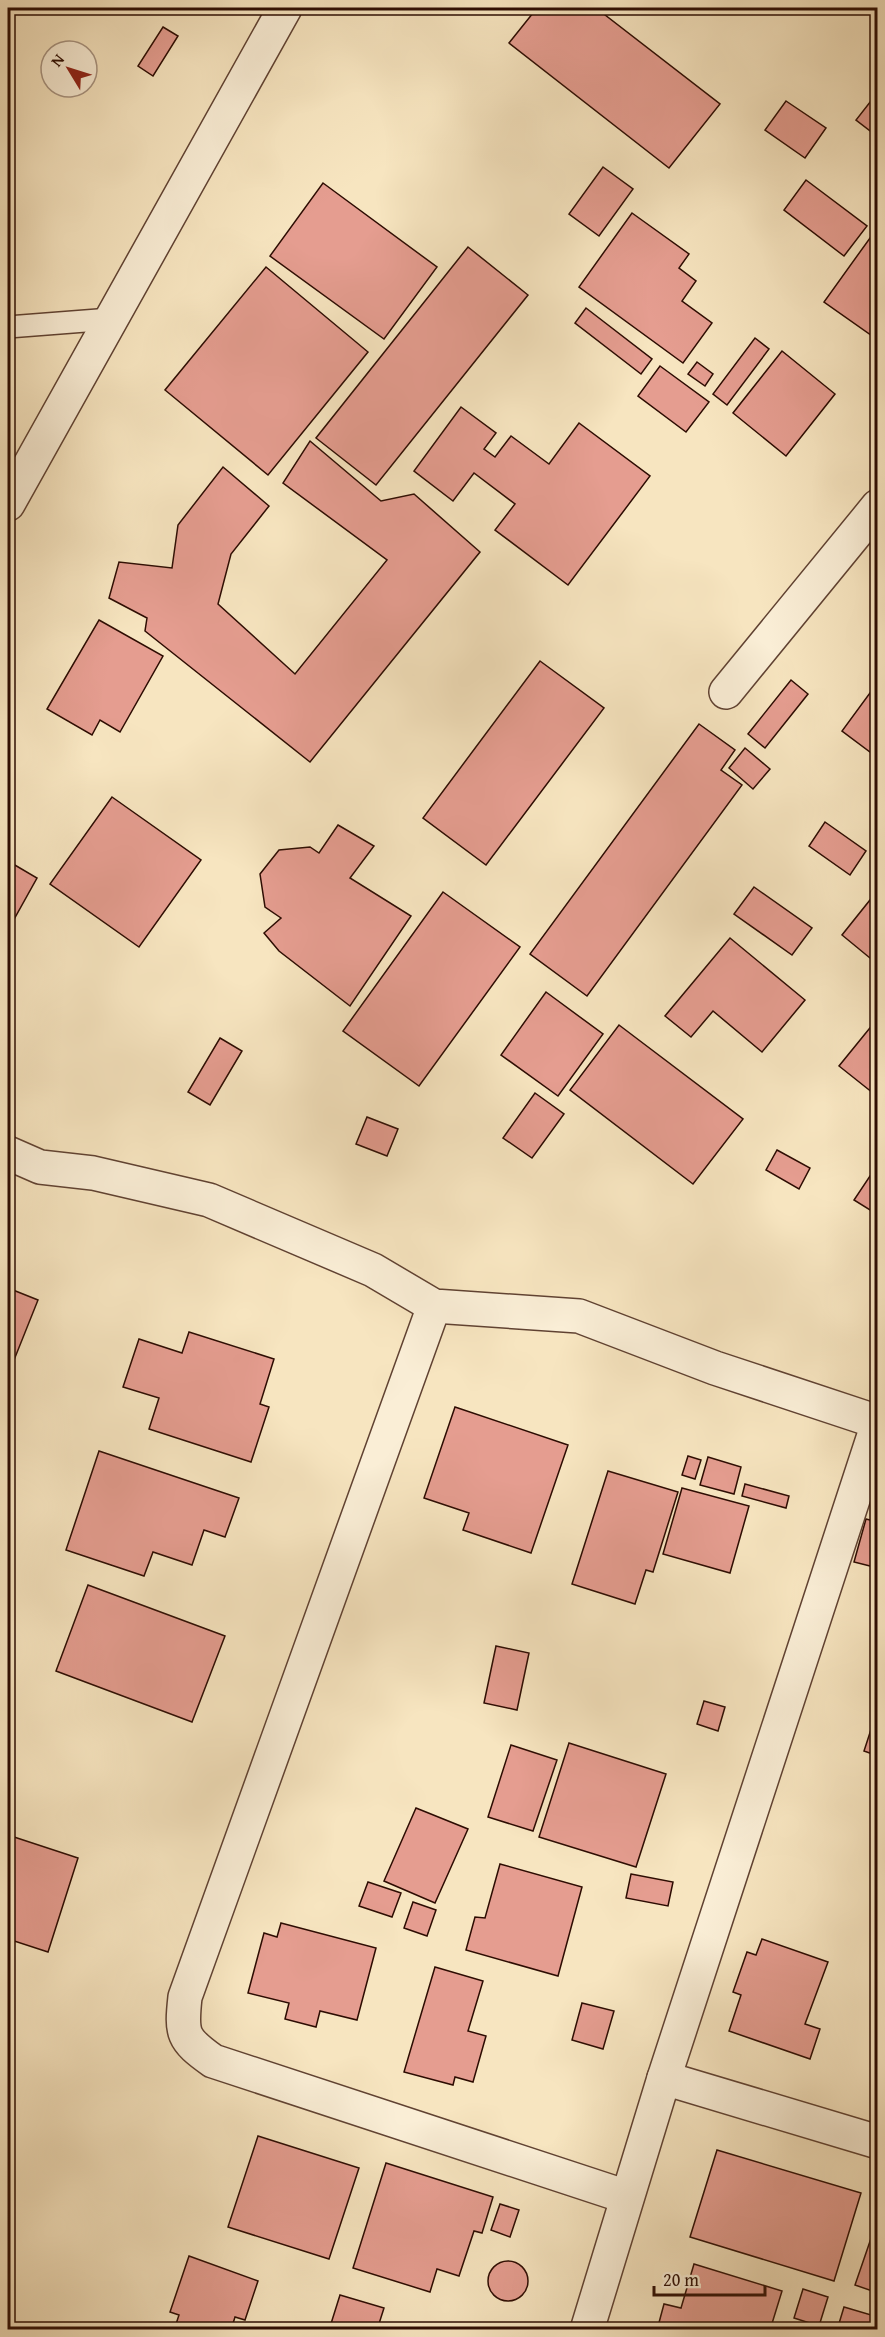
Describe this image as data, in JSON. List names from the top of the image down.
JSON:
{
  "scale_bar": "20 m",
  "north": "top left"
}
